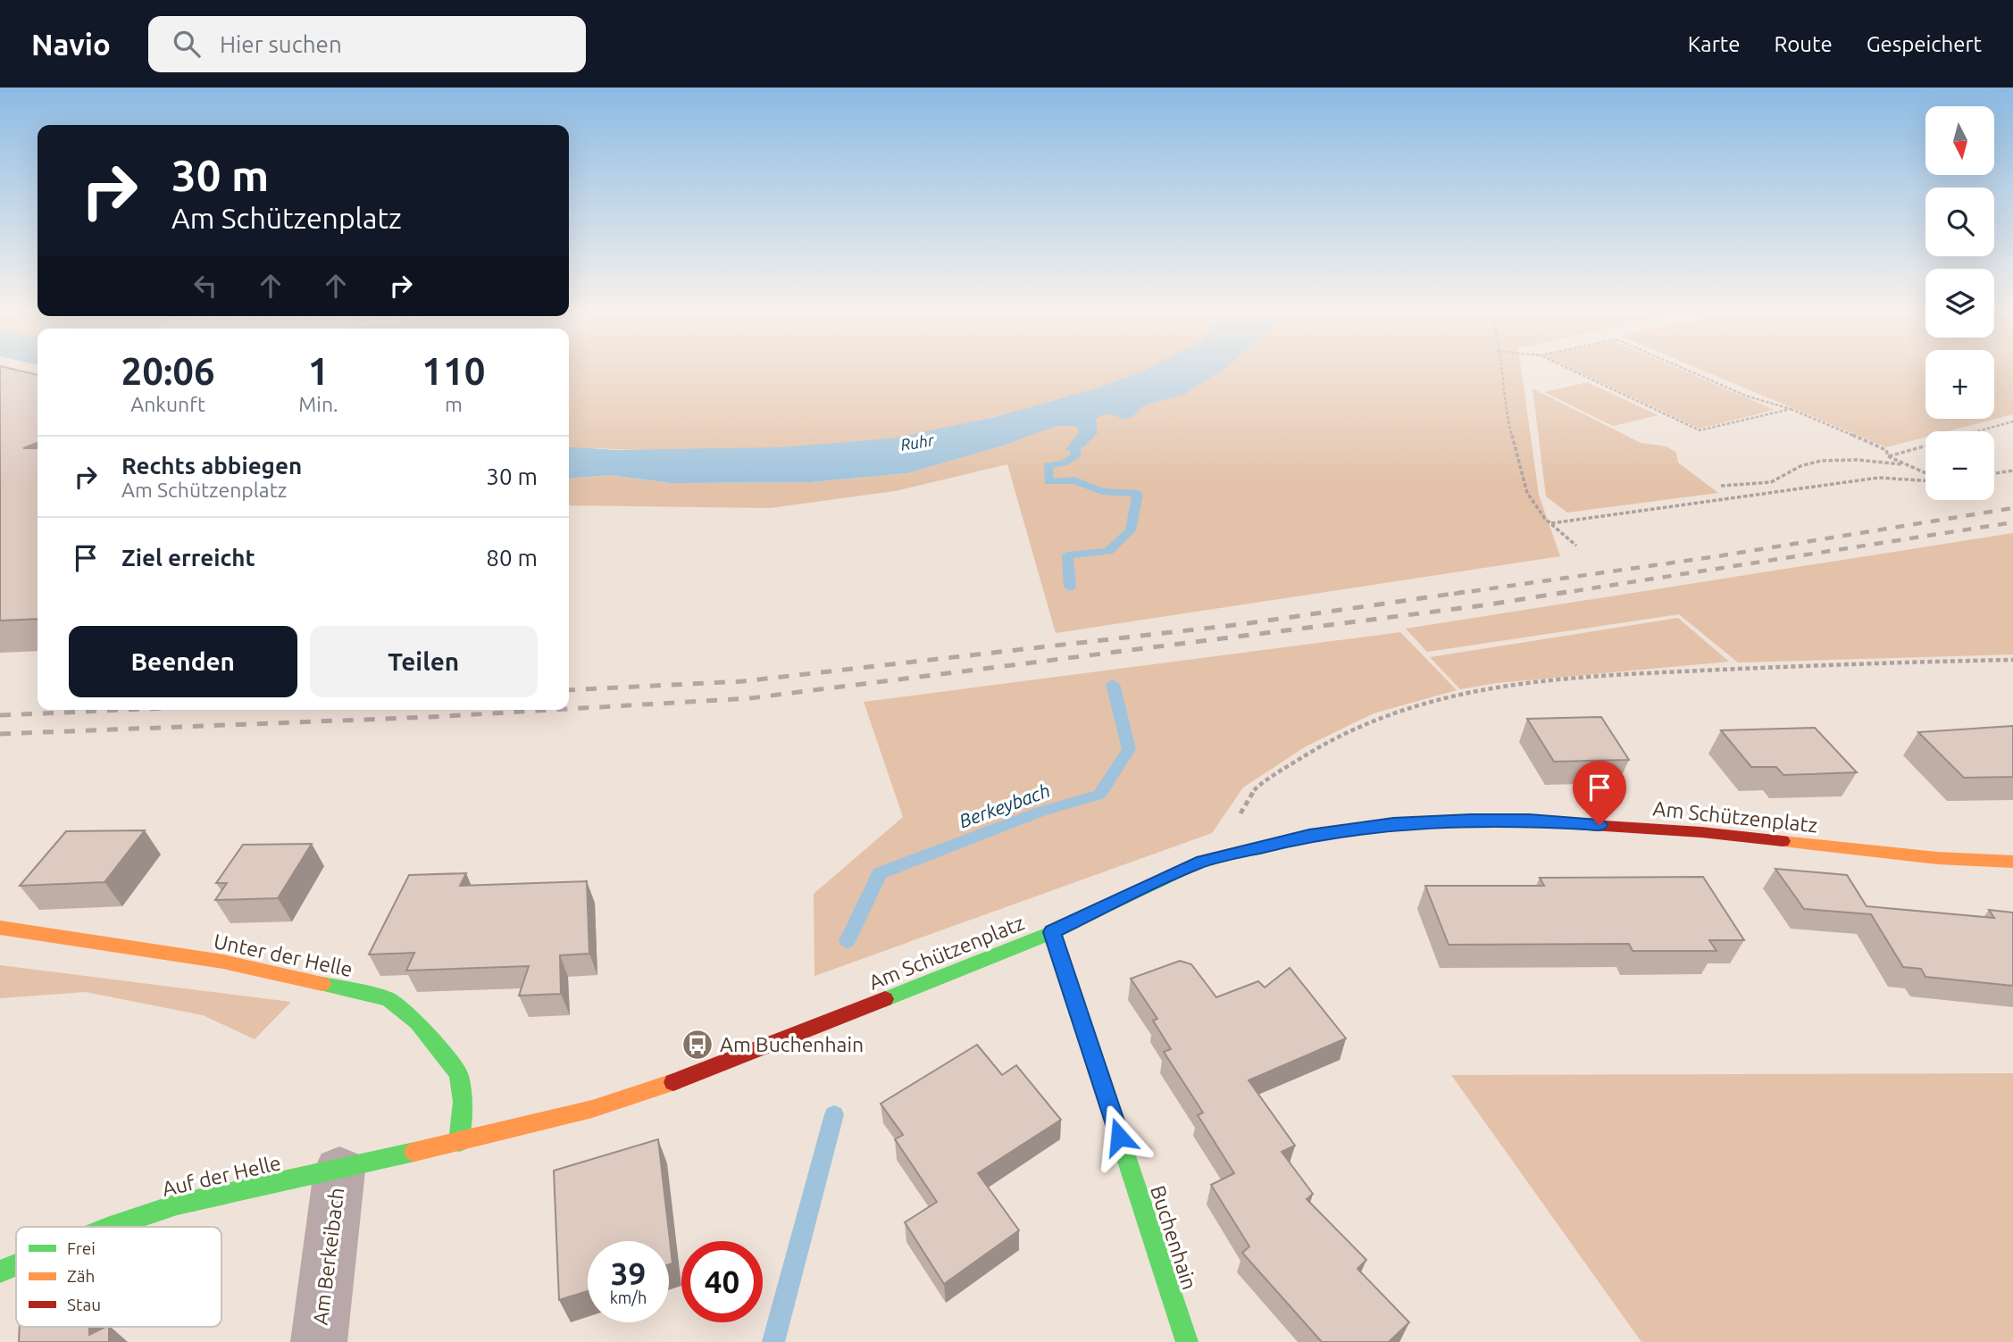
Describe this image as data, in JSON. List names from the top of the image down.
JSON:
{
  "streets": {
    "street": [
      "Am Schützenplatz",
      "Unter der Helle",
      "Auf der Helle",
      "Buchenhain",
      "Am Berkeibach"
    ]
  },
  "crossings": [
    ["Am Schützenplatz", "Unter der Helle"],
    ["Am Schützenplatz", "Auf der Helle"],
    ["Am Schützenplatz", "Buchenhain"],
    ["Unter der Helle", "Auf der Helle"],
    ["Auf der Helle", "Am Berkeibach"]
  ],
  "water": ["Ruhr", "Berkeybach"],
  "places": {
    "bus stop": ["Am Buchenhain"]
  },
  "legend": ["Frei", "Zäh", "Stau"],
  "north": "bottom",
  "page": {
    "header": "Navio",
    "search": "Hier suchen",
    "nav": ["Karte", "Route", "Gespeichert"],
    "map_buttons": ["+", "−"],
    "turn": ["30 m", "Am Schützenplatz"],
    "eta": [
      "20:06",
      "Ankunft",
      "1",
      "Min.",
      "110",
      "m"
    ],
    "list": [
      {
        "name": "Rechts abbiegen",
        "note": "Am Schützenplatz",
        "value": "30 m"
      },
      {
        "name": "Ziel erreicht",
        "value": "80 m"
      }
    ],
    "buttons": ["Beenden", "Teilen"],
    "speed": "39 km/h",
    "limit": "40"
  }
}
